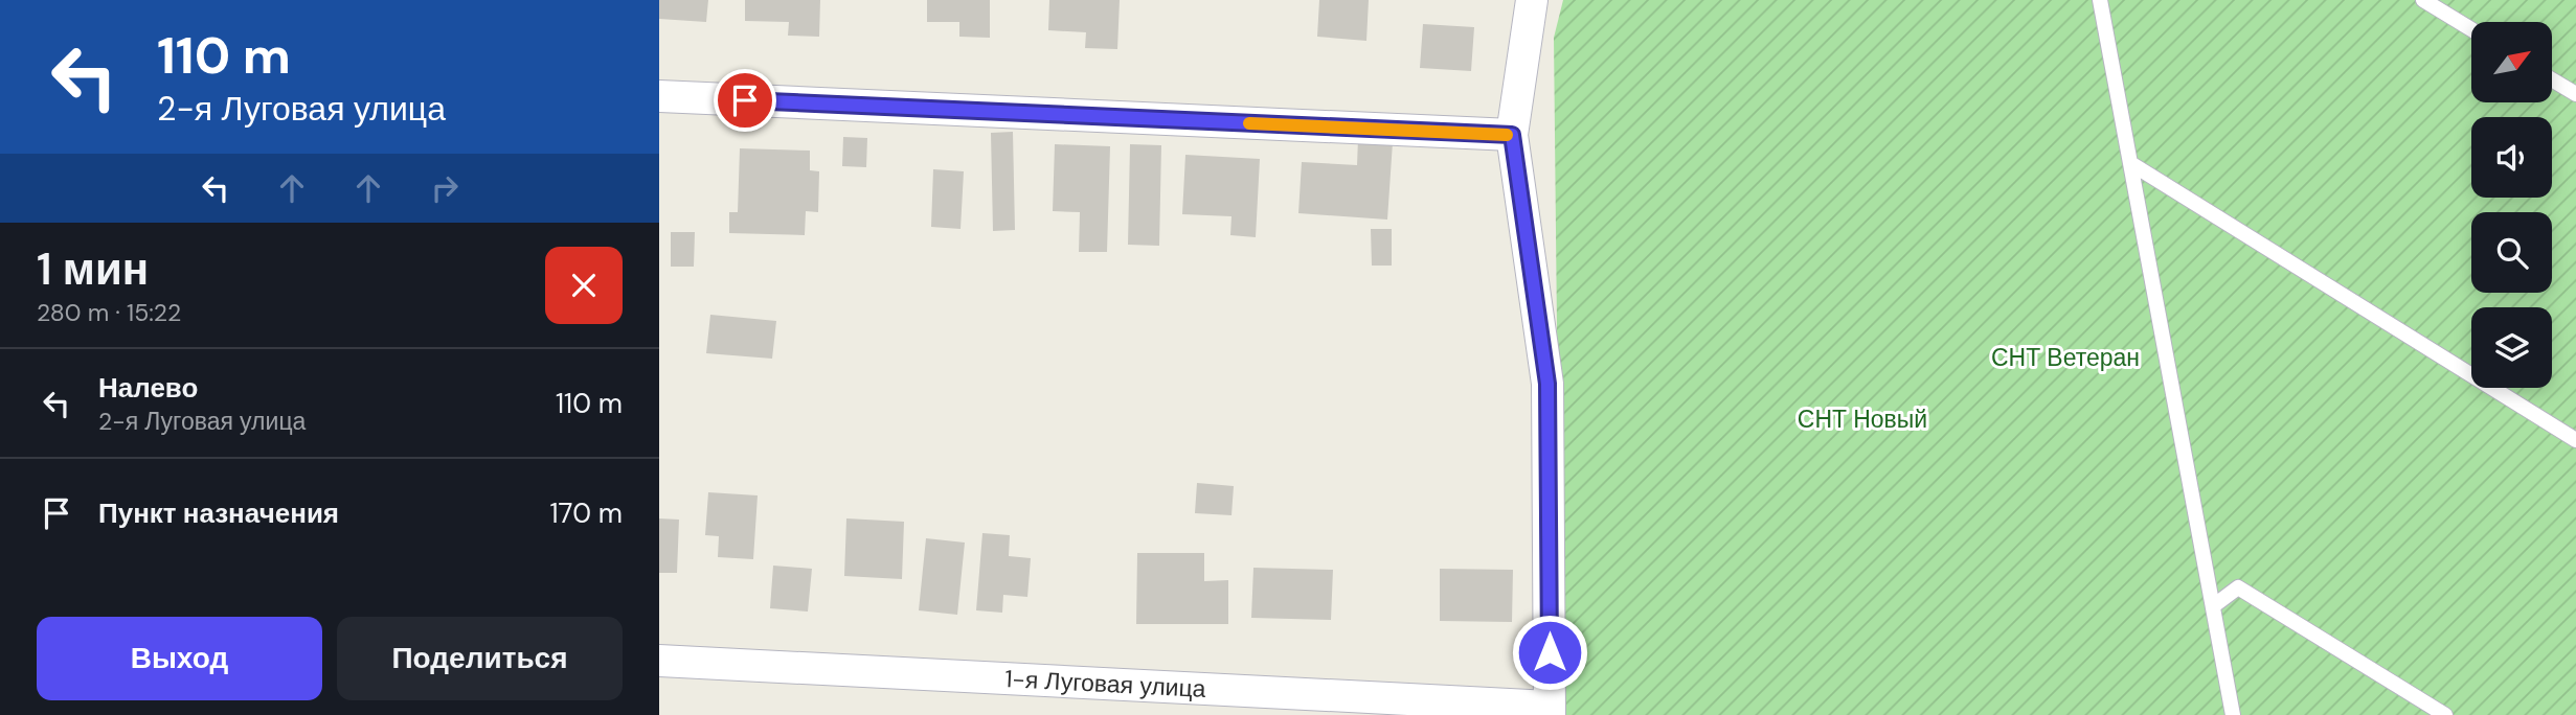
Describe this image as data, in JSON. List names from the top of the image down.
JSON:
{
  "streets": {
    "street": ["1-я Луговая улица"]
  },
  "parks": ["СНТ Ветеран", "СНТ Новый"],
  "north": "top right",
  "page": {
    "turn": ["110 m", "2-я Луговая улица"],
    "heading": ["1 мин", "280 m · 15:22"],
    "list": [
      {
        "name": "Налево",
        "note": "2-я Луговая улица",
        "value": "110 m"
      },
      {
        "name": "Пункт назначения",
        "value": "170 m"
      }
    ],
    "buttons": ["Выход", "Поделиться"]
  }
}
